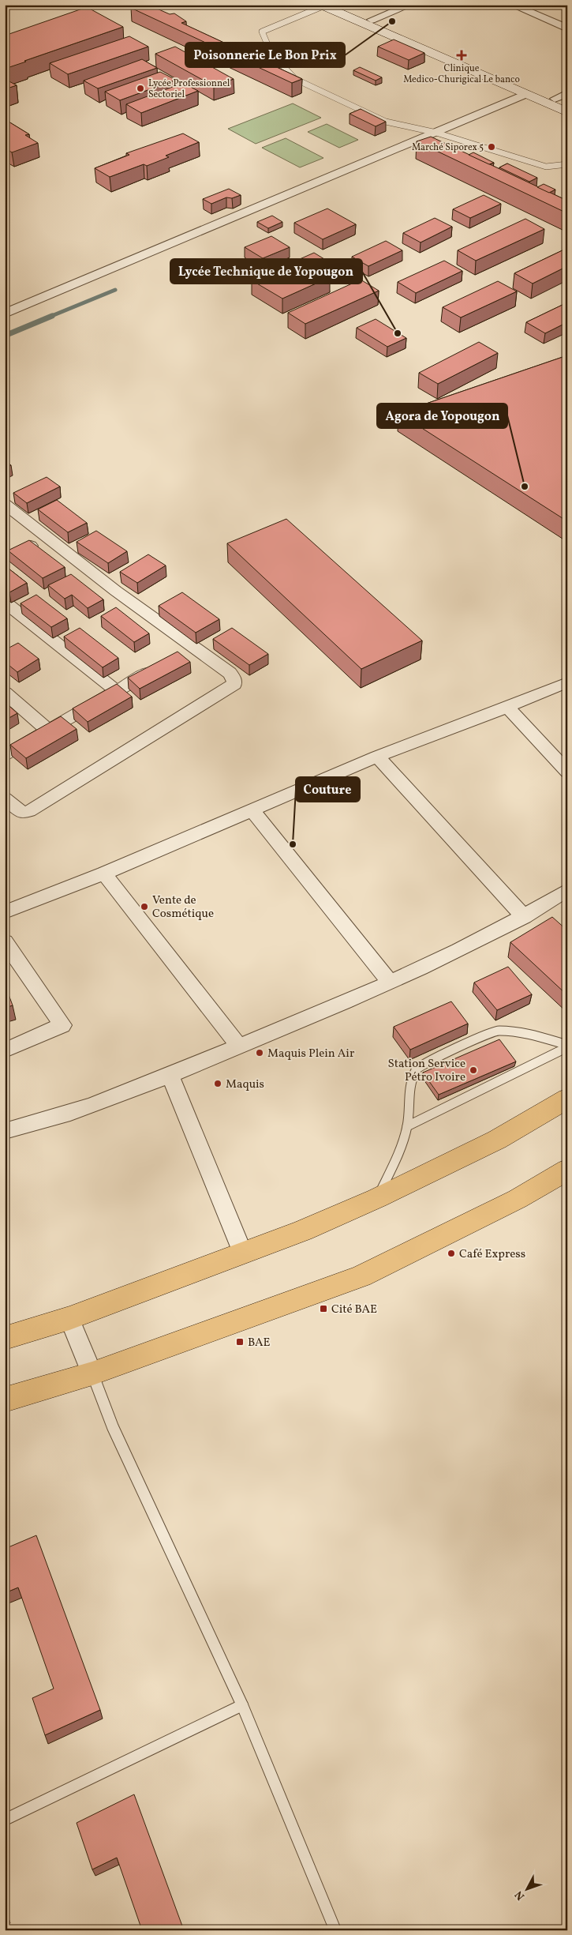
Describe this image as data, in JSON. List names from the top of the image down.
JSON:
{
  "places": {
    "other": [
      "Poisonnerie Le Bon Prix",
      "Lycée Professionnel Sectoriel",
      "Marché Siporex 5",
      "Lycée Technique de Yopougon",
      "Agora de Yopougon",
      "Couture",
      "Vente de Cosmétique",
      "Maquis Plein Air",
      "Station Service Pétro Ivoire",
      "Maquis",
      "Café Express"
    ],
    "health": ["Clinique Medico-Churigical Le banco"],
    "transit": ["Cité BAE", "BAE"]
  },
  "north": "bottom left"
}
